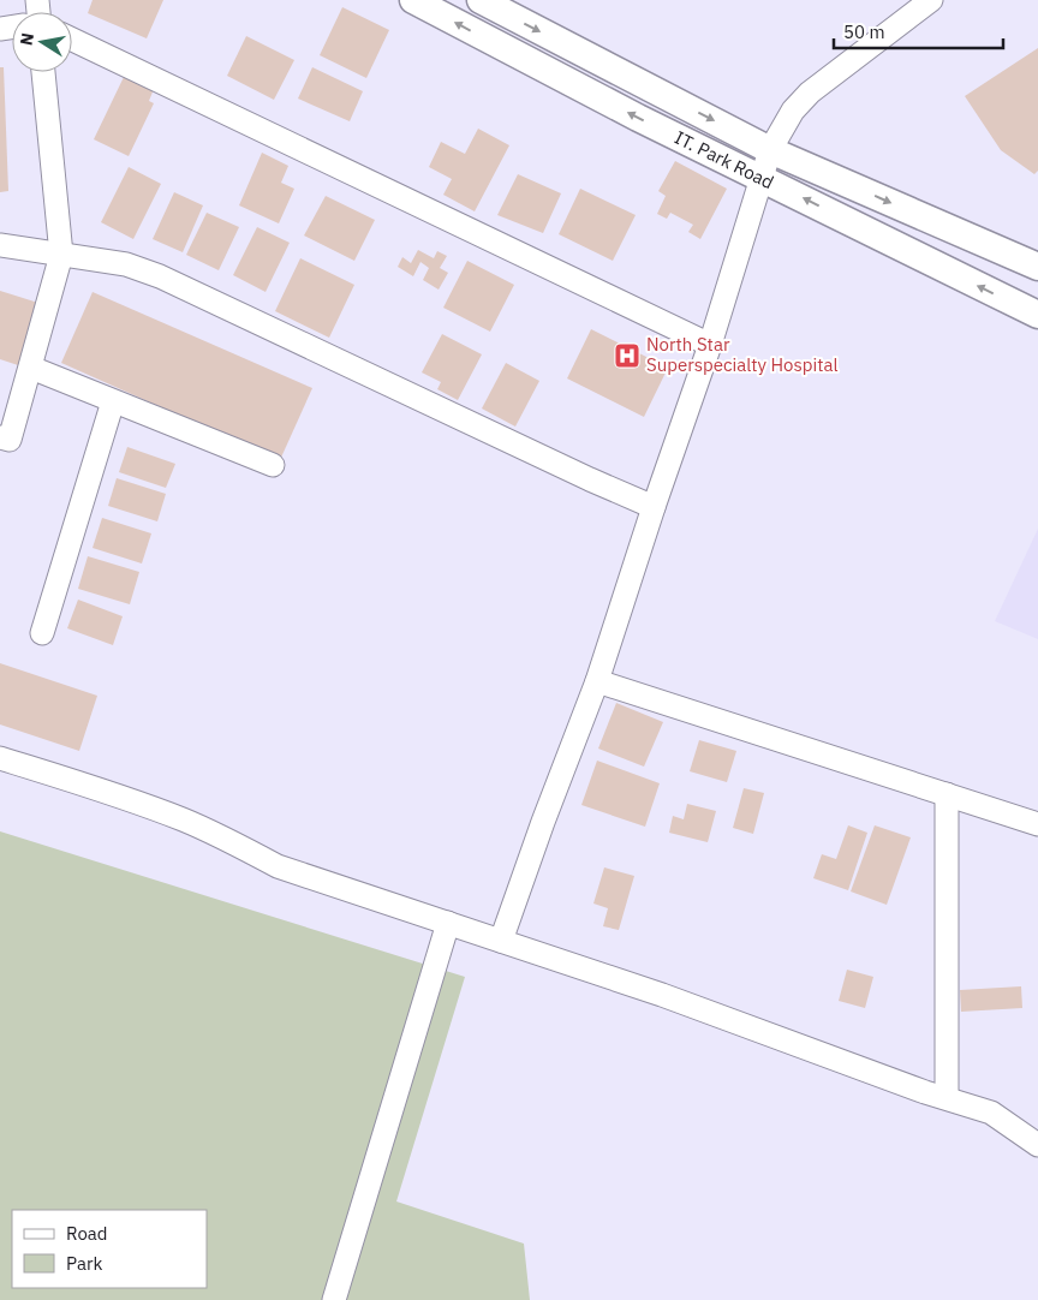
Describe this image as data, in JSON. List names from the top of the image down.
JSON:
{
  "streets": {
    "main road": ["IT. Park Road"]
  },
  "places": {
    "hospital": ["North Star Superspecialty Hospital"]
  },
  "legend": ["Road", "Park"],
  "scale_bar": "50 m",
  "north": "left"
}
